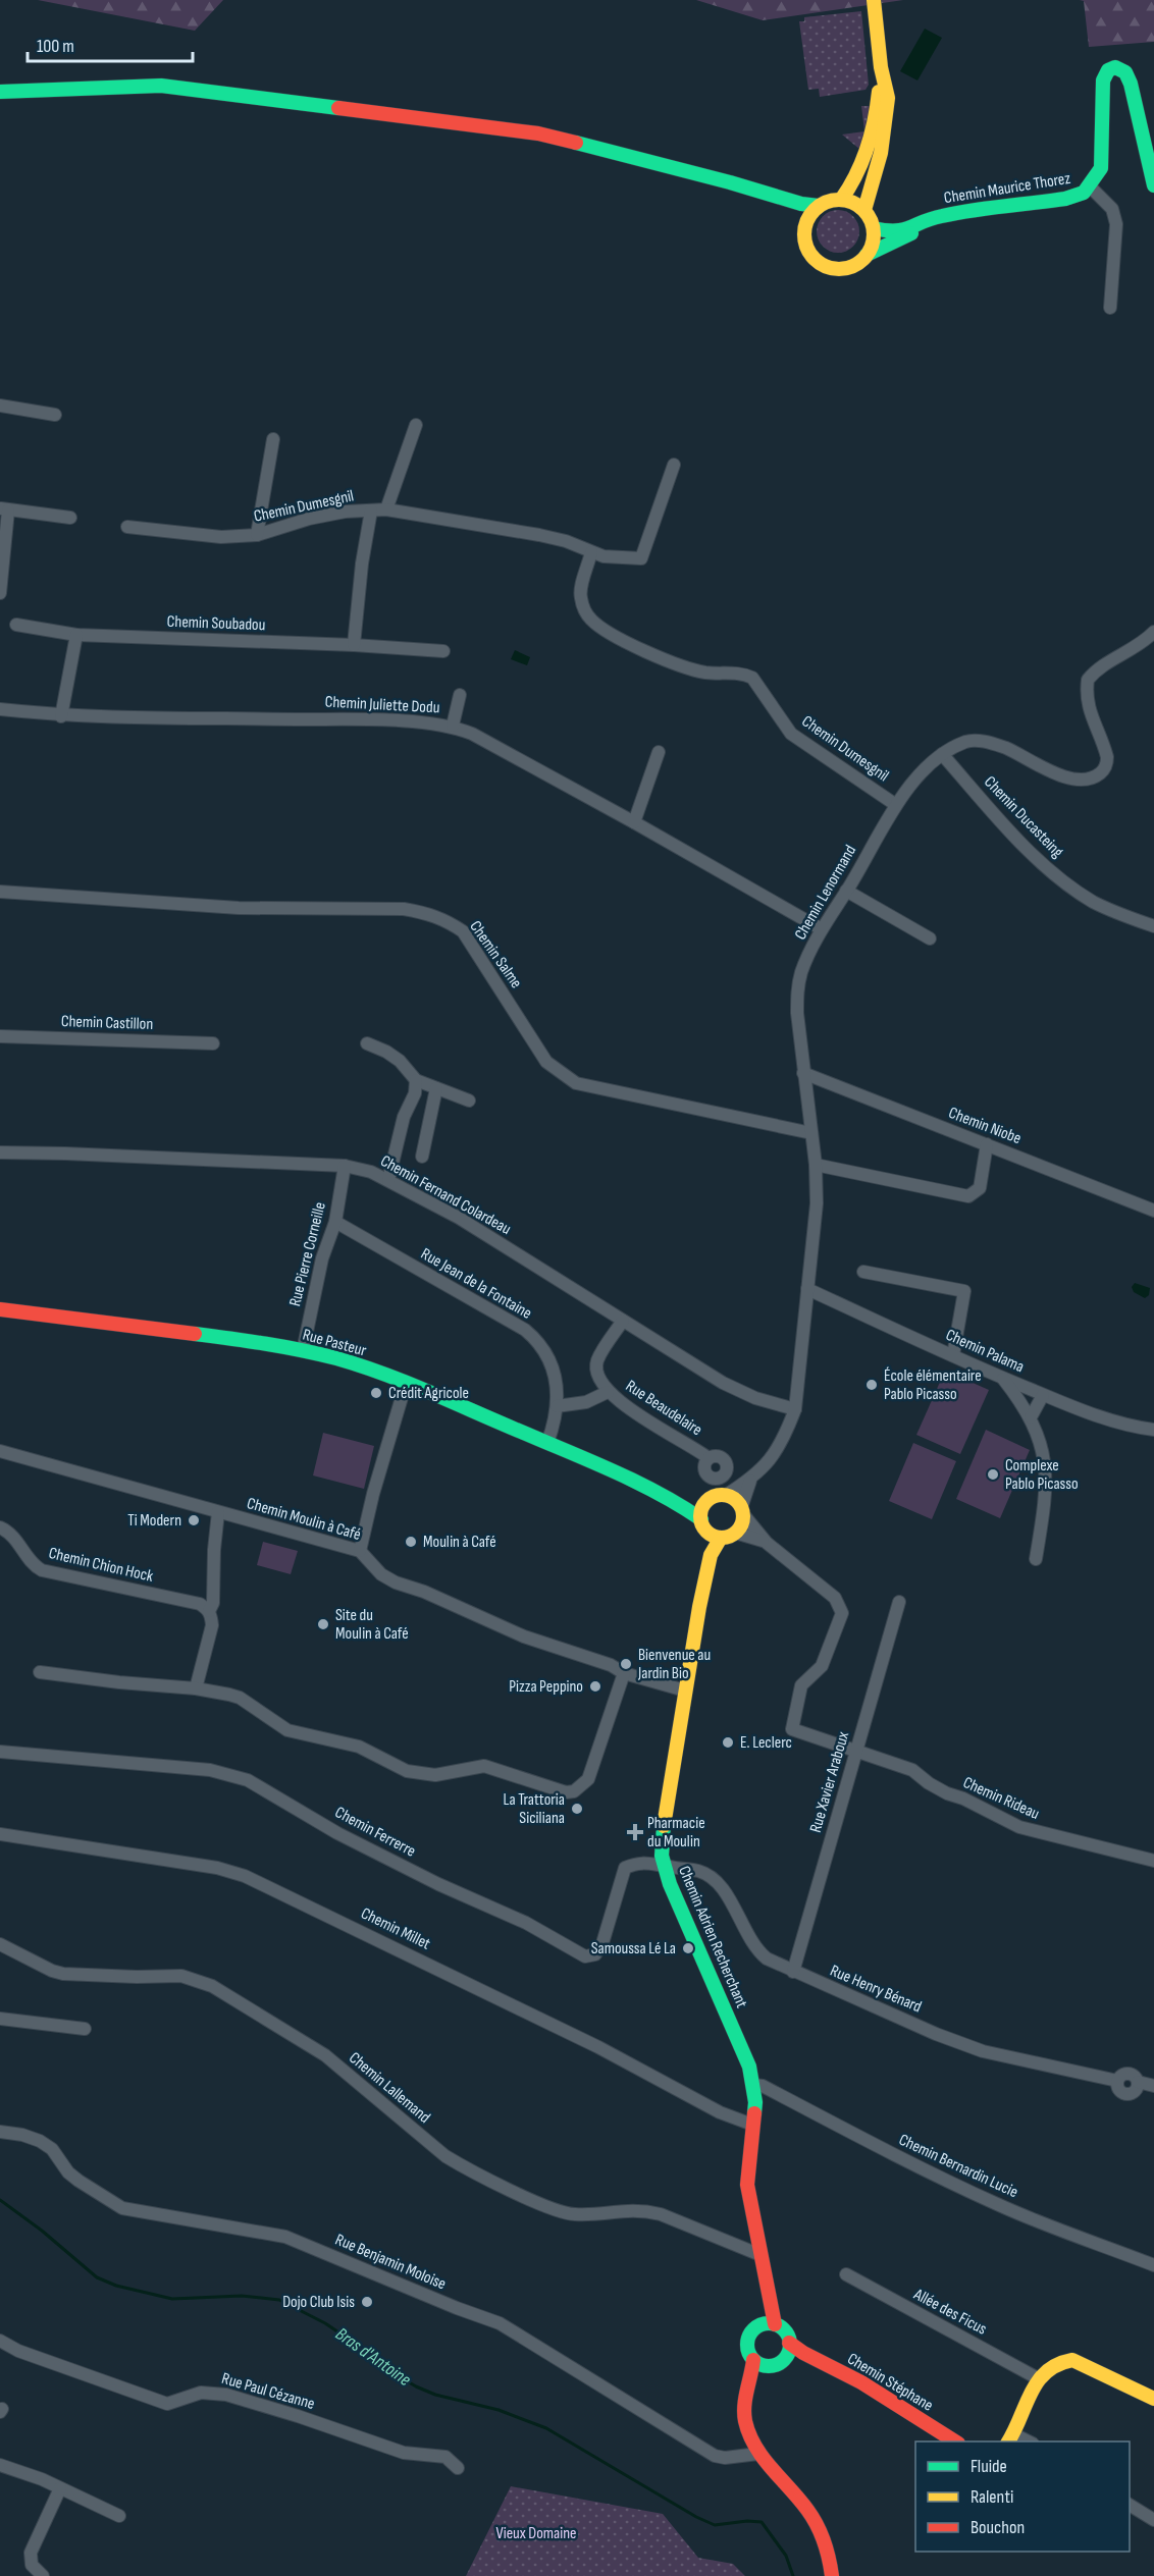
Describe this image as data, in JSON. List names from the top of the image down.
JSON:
{
  "streets": {
    "main road": [
      "Chemin Maurice Thorez",
      "Rue Pasteur",
      "Chemin Adrien Recherchant",
      "Chemin Stéphane"
    ],
    "street": [
      "Chemin Dumesgnil",
      "Chemin Soubadou",
      "Chemin Juliette Dodu",
      "Chemin Ducasteing",
      "Chemin Lenormand",
      "Chemin Salme",
      "Chemin Castillon",
      "Chemin Niobe",
      "Chemin Fernand Colardeau",
      "Rue Pierre Corneille",
      "Rue Jean de la Fontaine",
      "Chemin Palama",
      "Rue Beaudelaire",
      "Chemin Moulin à Café",
      "Chemin Chion Hock",
      "Rue Xavier Araboux",
      "Chemin Rideau",
      "Chemin Ferrerre",
      "Chemin Millet",
      "Rue Henry Bénard",
      "Chemin Lallemand",
      "Chemin Bernardin Lucie",
      "Rue Benjamin Moloise",
      "Allée des Ficus",
      "Rue Paul Cézanne"
    ]
  },
  "crossings": [
    ["Chemin Dumesgnil", "Chemin Lenormand"],
    ["Chemin Juliette Dodu", "Chemin Lenormand"],
    ["Chemin Ducasteing", "Chemin Lenormand"],
    ["Chemin Lenormand", "Chemin Salme"],
    ["Chemin Lenormand", "Chemin Niobe"],
    ["Chemin Lenormand", "Chemin Fernand Colardeau"],
    ["Chemin Lenormand", "Rue Pasteur"],
    ["Chemin Lenormand", "Chemin Palama"],
    ["Chemin Lenormand", "Chemin Adrien Recherchant"],
    ["Chemin Fernand Colardeau", "Rue Pierre Corneille"],
    ["Chemin Fernand Colardeau", "Rue Beaudelaire"],
    ["Rue Pierre Corneille", "Rue Jean de la Fontaine"],
    ["Rue Pierre Corneille", "Rue Pasteur"],
    ["Rue Jean de la Fontaine", "Rue Pasteur"],
    ["Rue Pasteur", "Chemin Adrien Recherchant"],
    ["Chemin Moulin à Café", "Chemin Adrien Recherchant"],
    ["Rue Xavier Araboux", "Chemin Rideau"],
    ["Rue Xavier Araboux", "Rue Henry Bénard"],
    ["Chemin Ferrerre", "Chemin Adrien Recherchant"],
    ["Chemin Ferrerre", "Rue Henry Bénard"],
    ["Chemin Millet", "Chemin Adrien Recherchant"],
    ["Chemin Adrien Recherchant", "Rue Henry Bénard"],
    ["Chemin Adrien Recherchant", "Chemin Lallemand"],
    ["Chemin Adrien Recherchant", "Chemin Bernardin Lucie"],
    ["Chemin Adrien Recherchant", "Rue Benjamin Moloise"],
    ["Chemin Adrien Recherchant", "Chemin Stéphane"]
  ],
  "water": ["Bras d'Antoine"],
  "parks": ["Vieux Domaine"],
  "places": {
    "other": [
      "École élémentaire Pablo Picasso",
      "Crédit Agricole",
      "Complexe Pablo Picasso",
      "Ti Modern",
      "Moulin à Café",
      "Site du Moulin à Café",
      "Bienvenue au Jardin Bio",
      "Pizza Peppino",
      "E. Leclerc",
      "La Trattoria Siciliana",
      "Samoussa Lé La",
      "Dojo Club Isis"
    ],
    "health": ["Pharmacie du Moulin"]
  },
  "legend": ["Fluide", "Ralenti", "Bouchon"],
  "scale_bar": "100 m"
}
